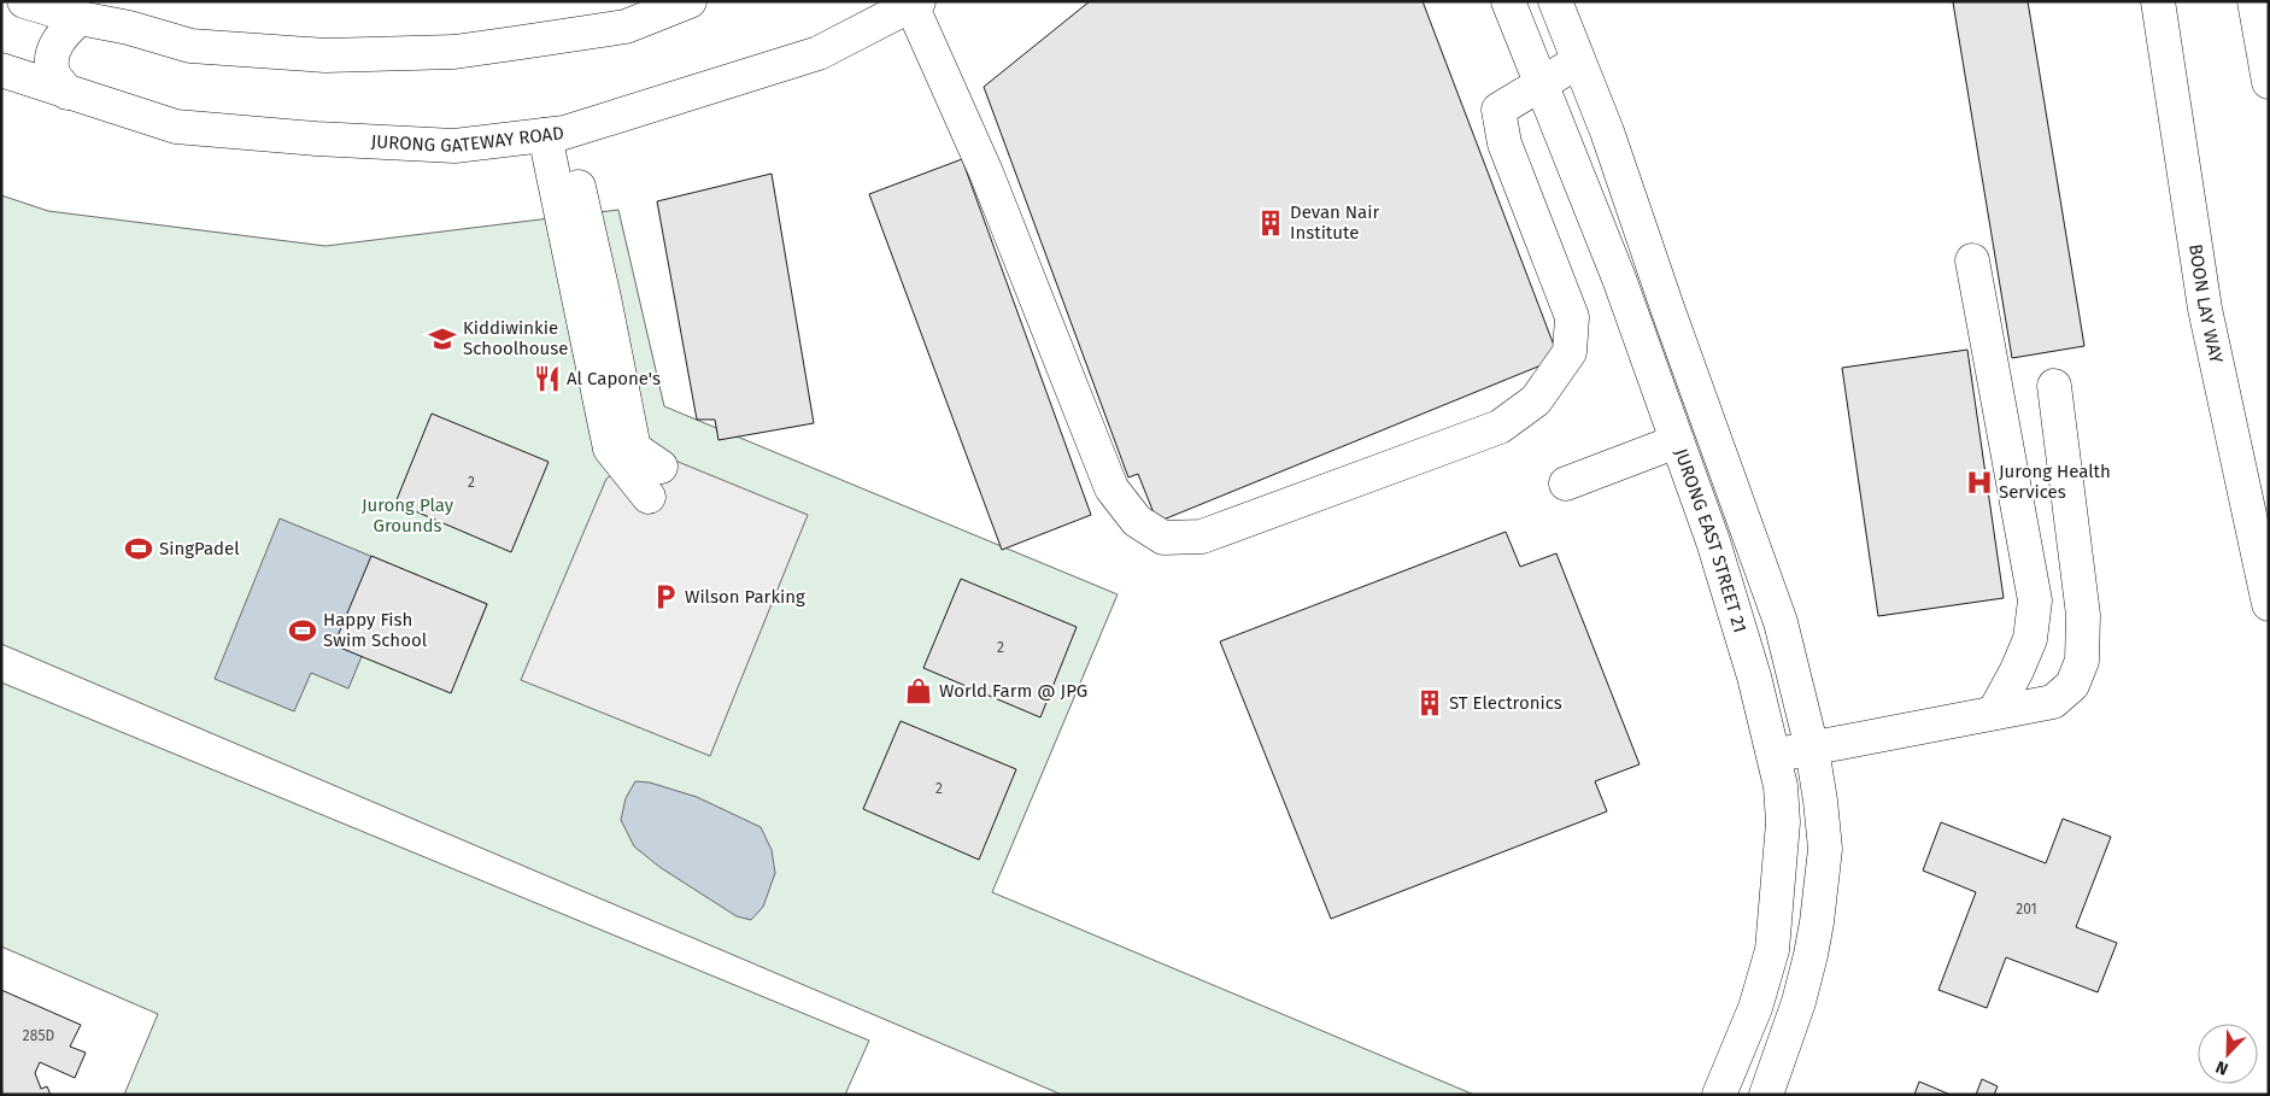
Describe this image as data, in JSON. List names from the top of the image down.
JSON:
{
  "streets": {
    "street": ["JURONG GATEWAY ROAD", "BOON LAY WAY", "JURONG EAST STREET 21"]
  },
  "parks": ["Jurong Play Grounds"],
  "places": {
    "building": ["Devan Nair Institute", "ST Electronics"],
    "school or university": ["Kiddiwinkie Schoolhouse"],
    "restaurant": ["Al Capone's"],
    "hospital": ["Jurong Health Services"],
    "sports": ["SingPadel", "Happy Fish Swim School"],
    "parking": ["Wilson Parking"],
    "shop": ["World Farm @ JPG"]
  },
  "house_numbers": [
    "2",
    "2",
    "2",
    "201",
    "285D"
  ],
  "north": "bottom left"
}
